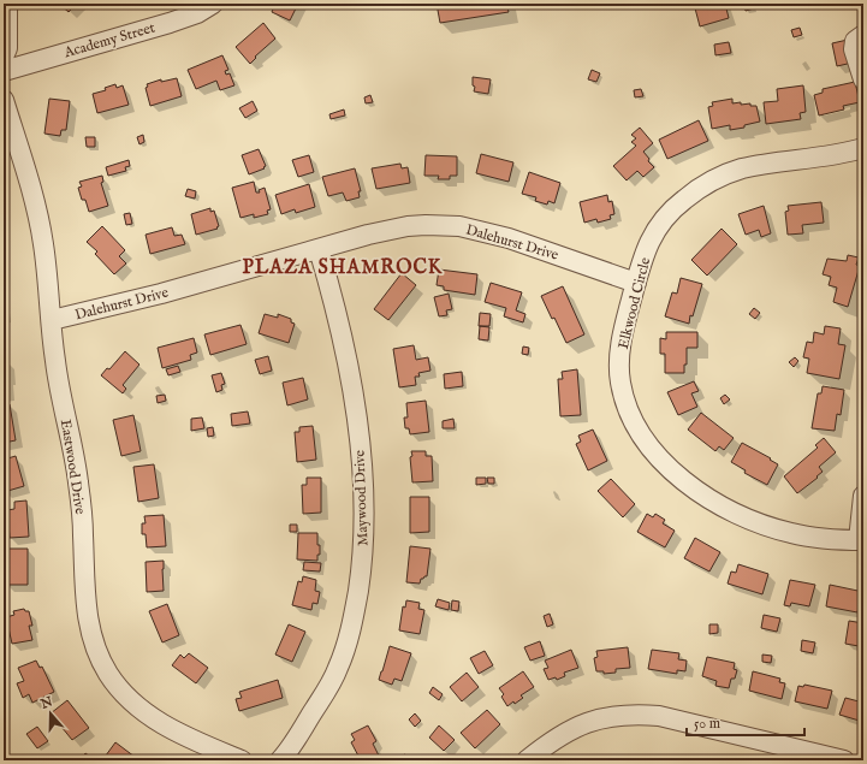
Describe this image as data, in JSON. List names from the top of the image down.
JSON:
{
  "streets": {
    "street": [
      "Academy Street",
      "Dalehurst Drive",
      "Elkwood Circle",
      "Eastwood Drive",
      "Maywood Drive"
    ]
  },
  "crossings": [
    ["Dalehurst Drive", "Elkwood Circle"],
    ["Dalehurst Drive", "Eastwood Drive"],
    ["Dalehurst Drive", "Maywood Drive"]
  ],
  "districts": ["PLAZA SHAMROCK"],
  "scale_bar": "50 m",
  "north": "top"
}
